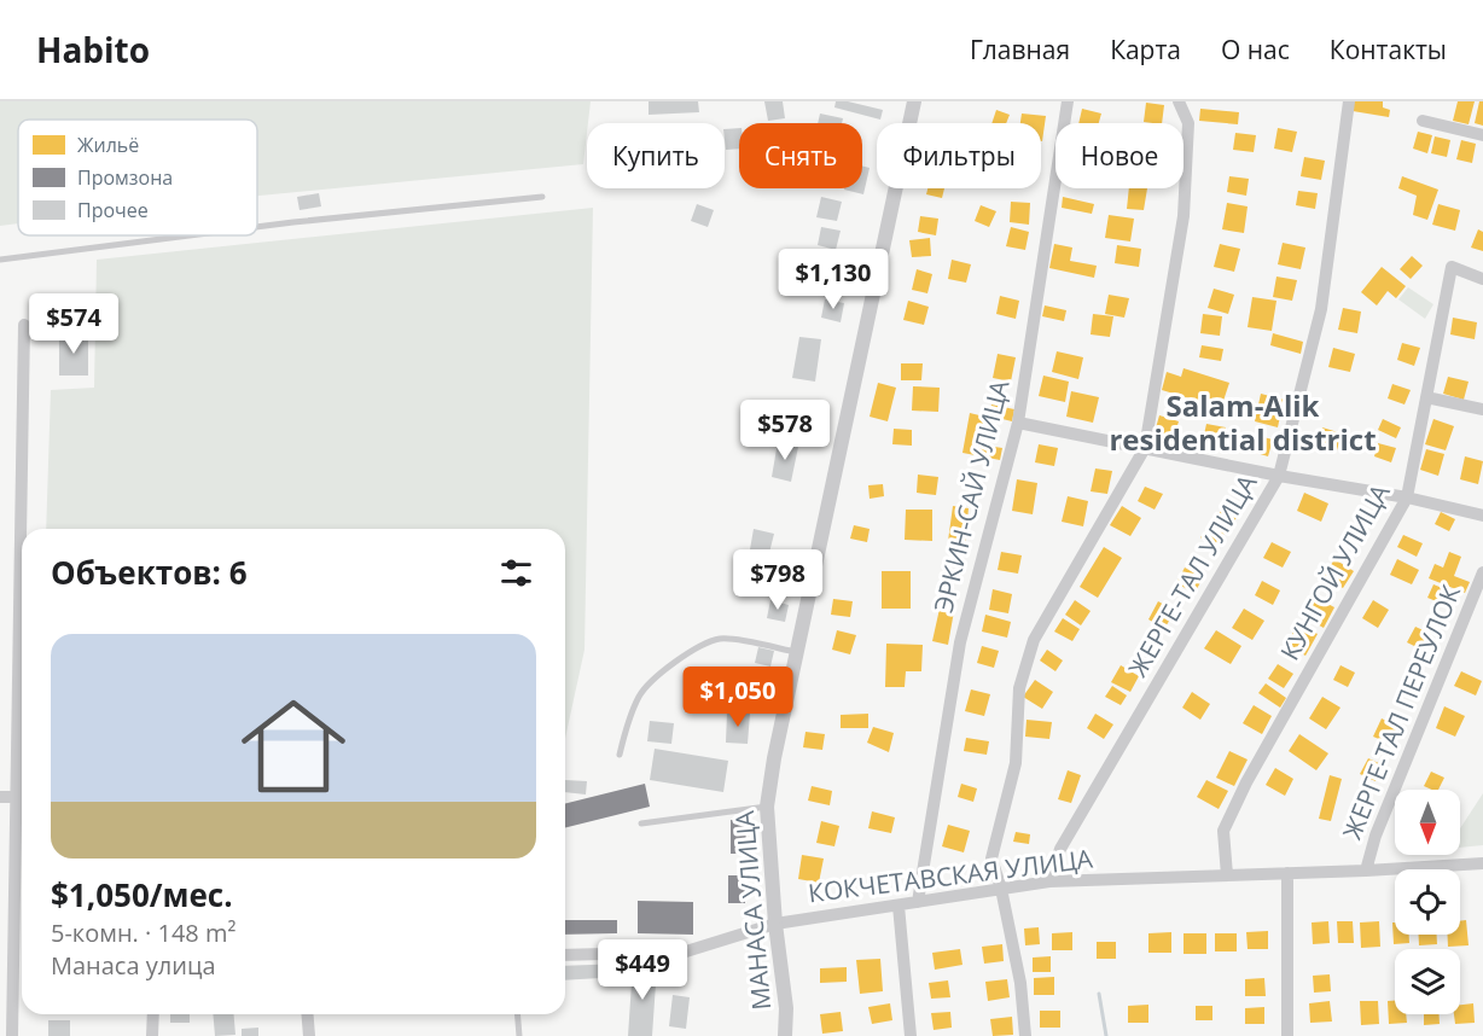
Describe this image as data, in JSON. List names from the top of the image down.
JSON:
{
  "streets": {
    "street": [
      "ЭРКИН-САЙ УЛИЦА",
      "КУНГОЙ УЛИЦА",
      "ЖЕРГЕ-ТАЛ УЛИЦА",
      "ЖЕРГЕ-ТАЛ ПЕРЕУЛОК",
      "КОКЧЕТАВСКАЯ УЛИЦА",
      "МАНАСА УЛИЦА"
    ]
  },
  "crossings": [
    ["ЭРКИН-САЙ УЛИЦА", "КОКЧЕТАВСКАЯ УЛИЦА"],
    ["КУНГОЙ УЛИЦА", "КОКЧЕТАВСКАЯ УЛИЦА"],
    ["ЖЕРГЕ-ТАЛ УЛИЦА", "КОКЧЕТАВСКАЯ УЛИЦА"],
    ["ЖЕРГЕ-ТАЛ ПЕРЕУЛОК", "КОКЧЕТАВСКАЯ УЛИЦА"],
    ["КОКЧЕТАВСКАЯ УЛИЦА", "МАНАСА УЛИЦА"]
  ],
  "districts": ["Salam-Alik residential district"],
  "legend": ["Жильё", "Промзона", "Прочее"],
  "north": "bottom",
  "page": {
    "header": "Habito",
    "nav": [
      "Главная",
      "Карта",
      "О нас",
      "Контакты"
    ],
    "chip": [
      "Купить",
      "Снять",
      "Фильтры",
      "Новое"
    ],
    "price": [
      "$1,130",
      "$574",
      "$578",
      "$798",
      "$1,050",
      "$449"
    ],
    "heading": "Объектов: 6",
    "list": [
      {
        "name": "$1,050/мес.",
        "note": "5-комн. · 148 m² · Манаса улица"
      }
    ]
  }
}
